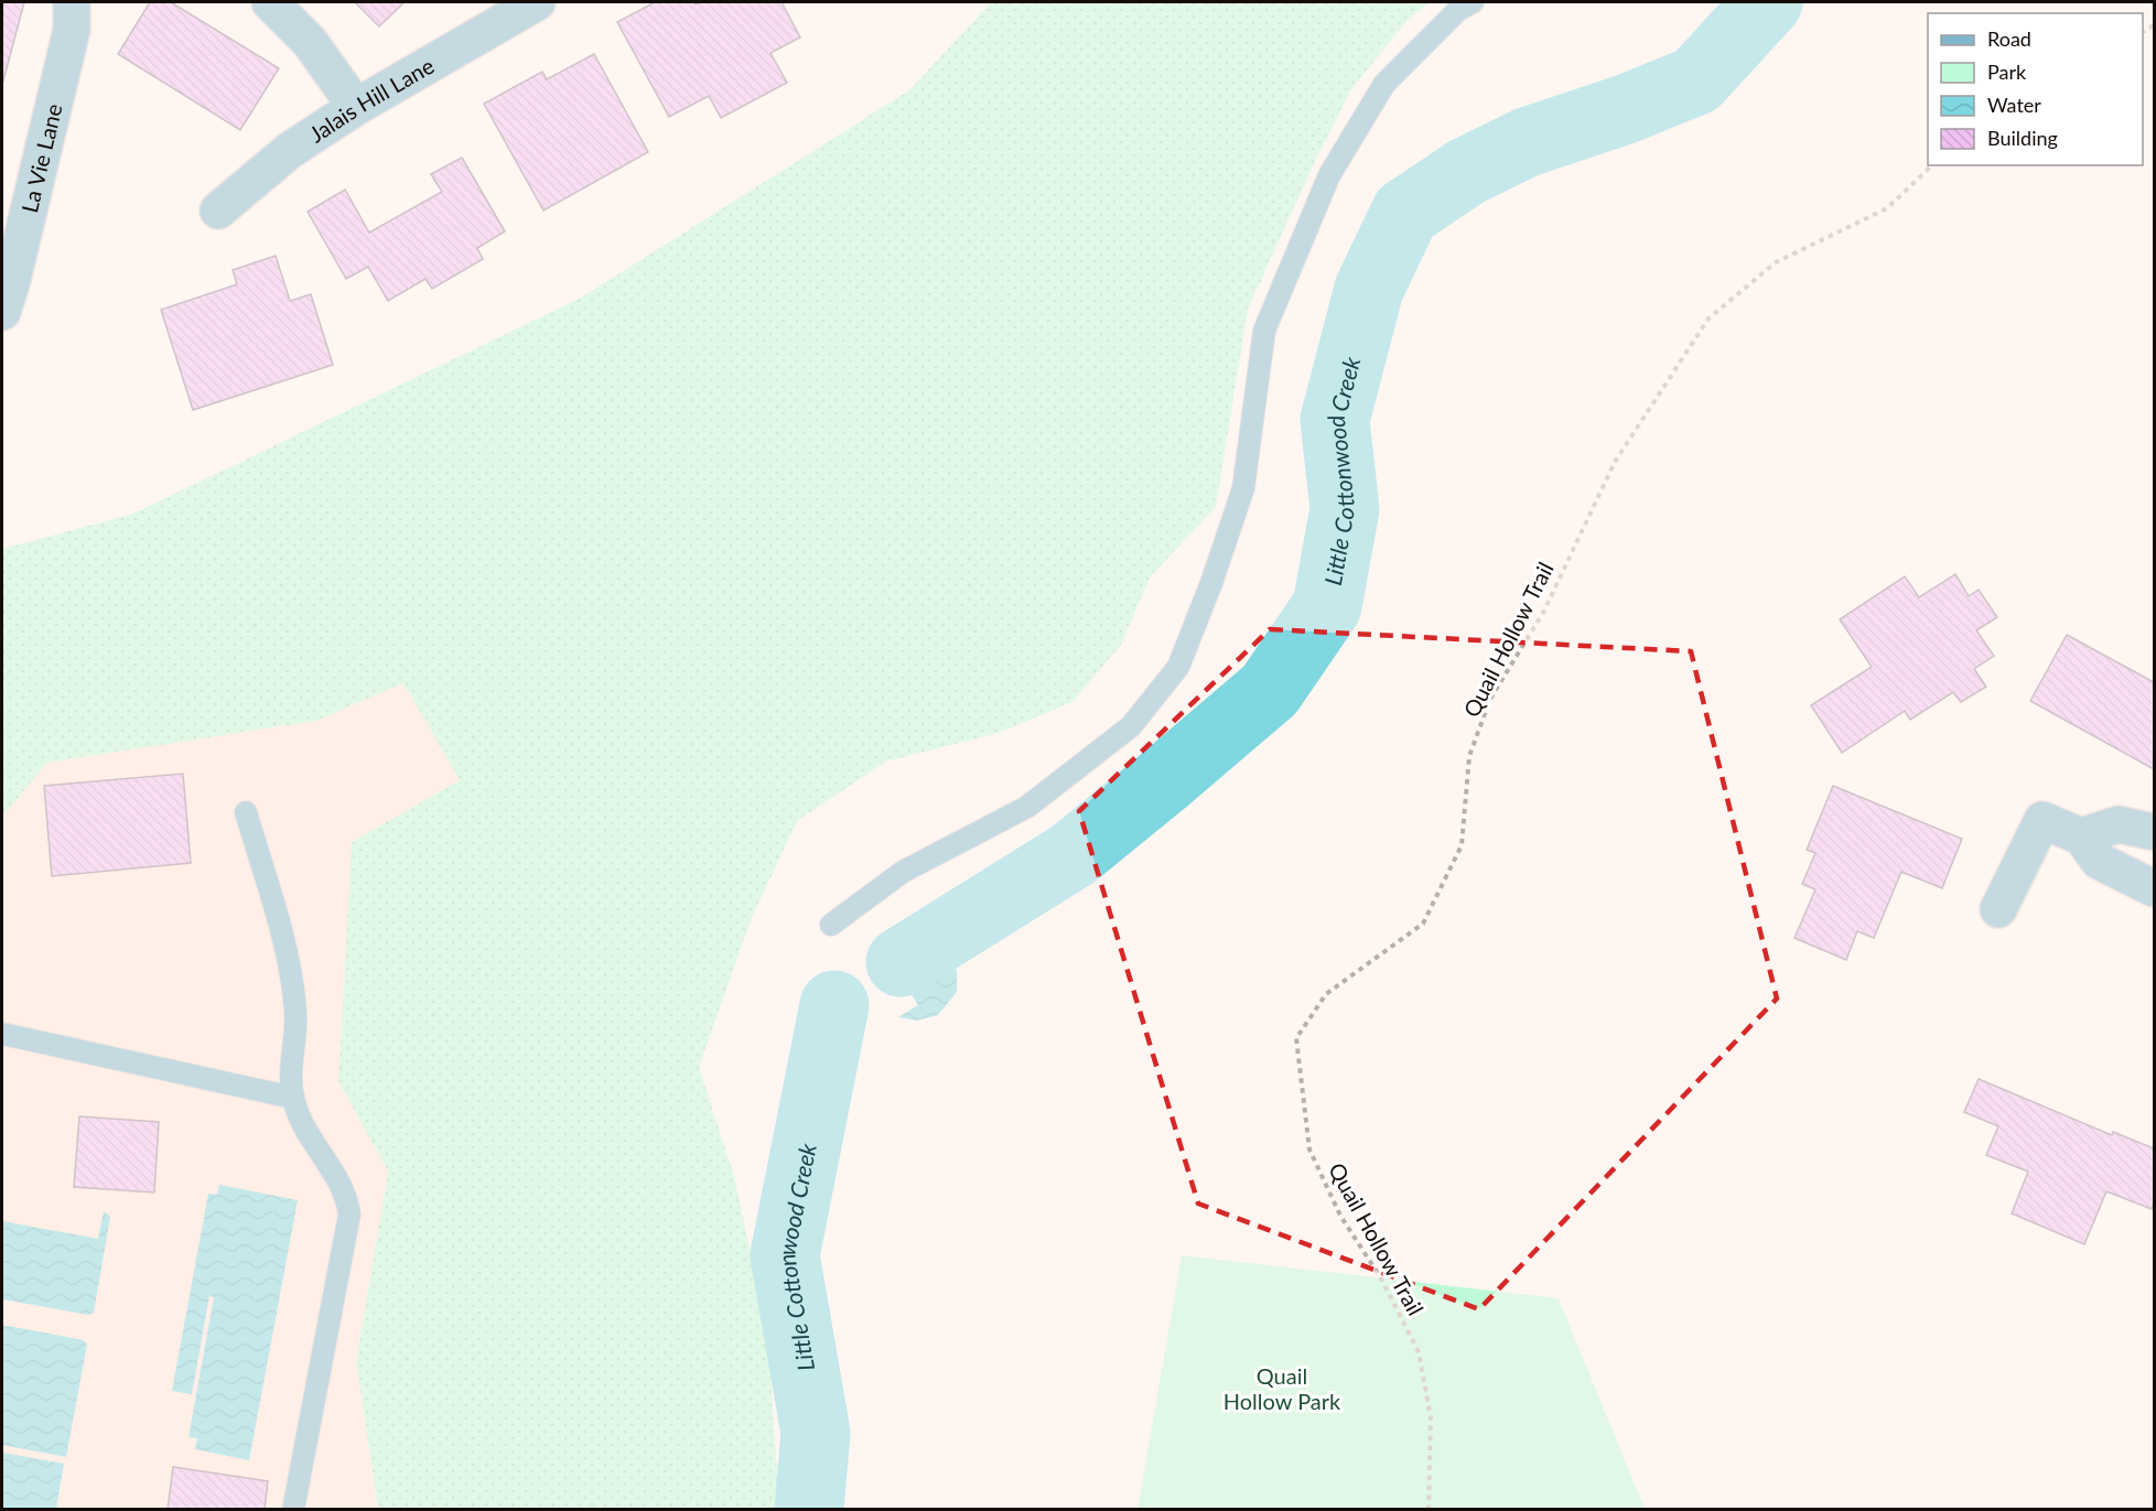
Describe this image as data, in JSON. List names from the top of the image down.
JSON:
{
  "streets": {
    "street": ["Jalais Hill Lane", "La Vie Lane"],
    "path": ["Quail Hollow Trail"]
  },
  "water": ["Little Cottonwood Creek"],
  "parks": ["Quail Hollow Park"],
  "legend": [
    "Road",
    "Park",
    "Water",
    "Building"
  ]
}
